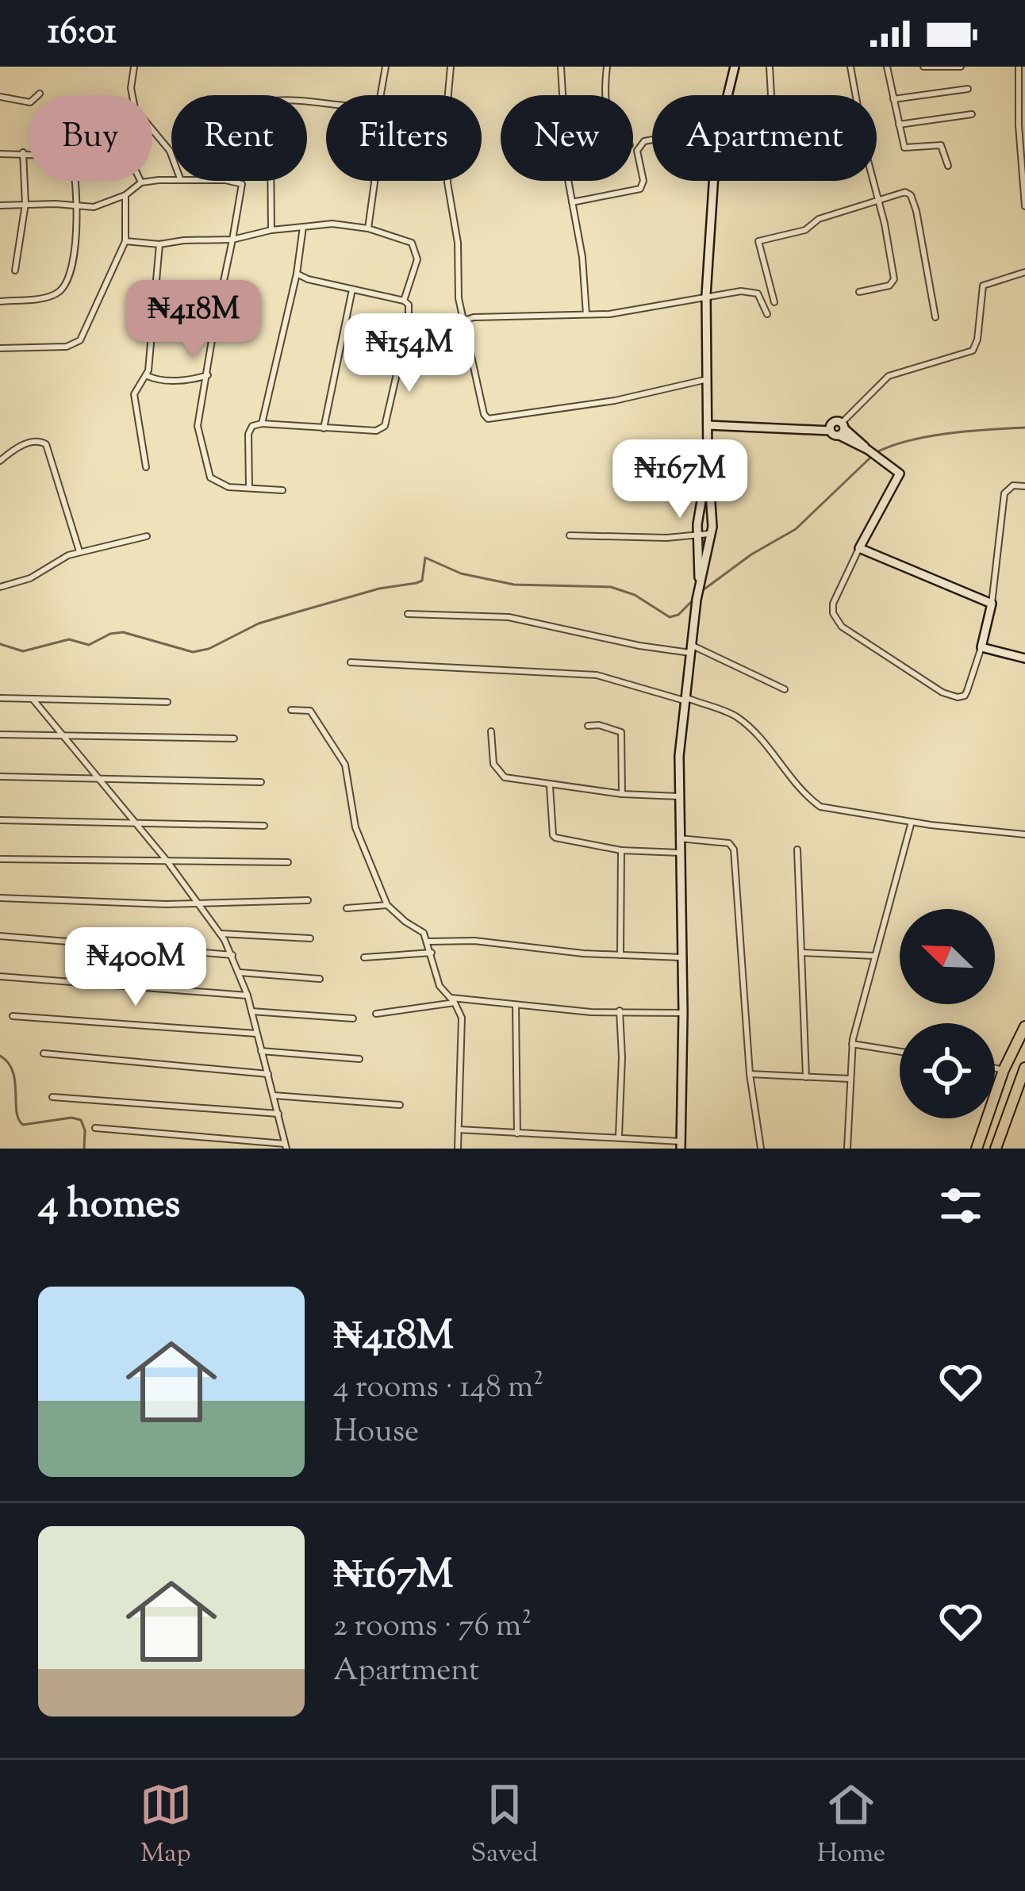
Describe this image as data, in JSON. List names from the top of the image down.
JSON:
{
  "north": "top left",
  "page": {
    "status": "16:01",
    "chip": [
      "Buy",
      "Rent",
      "Filters",
      "New",
      "Apartment"
    ],
    "price": [
      "₦418M",
      "₦154M",
      "₦167M",
      "₦400M"
    ],
    "heading": "4 homes",
    "list": [
      {
        "name": "₦418M",
        "note": "4 rooms · 148 m² · House"
      },
      {
        "name": "₦167M",
        "note": "2 rooms · 76 m² · Apartment"
      }
    ],
    "tabs": ["Map", "Saved", "Home"]
  }
}
